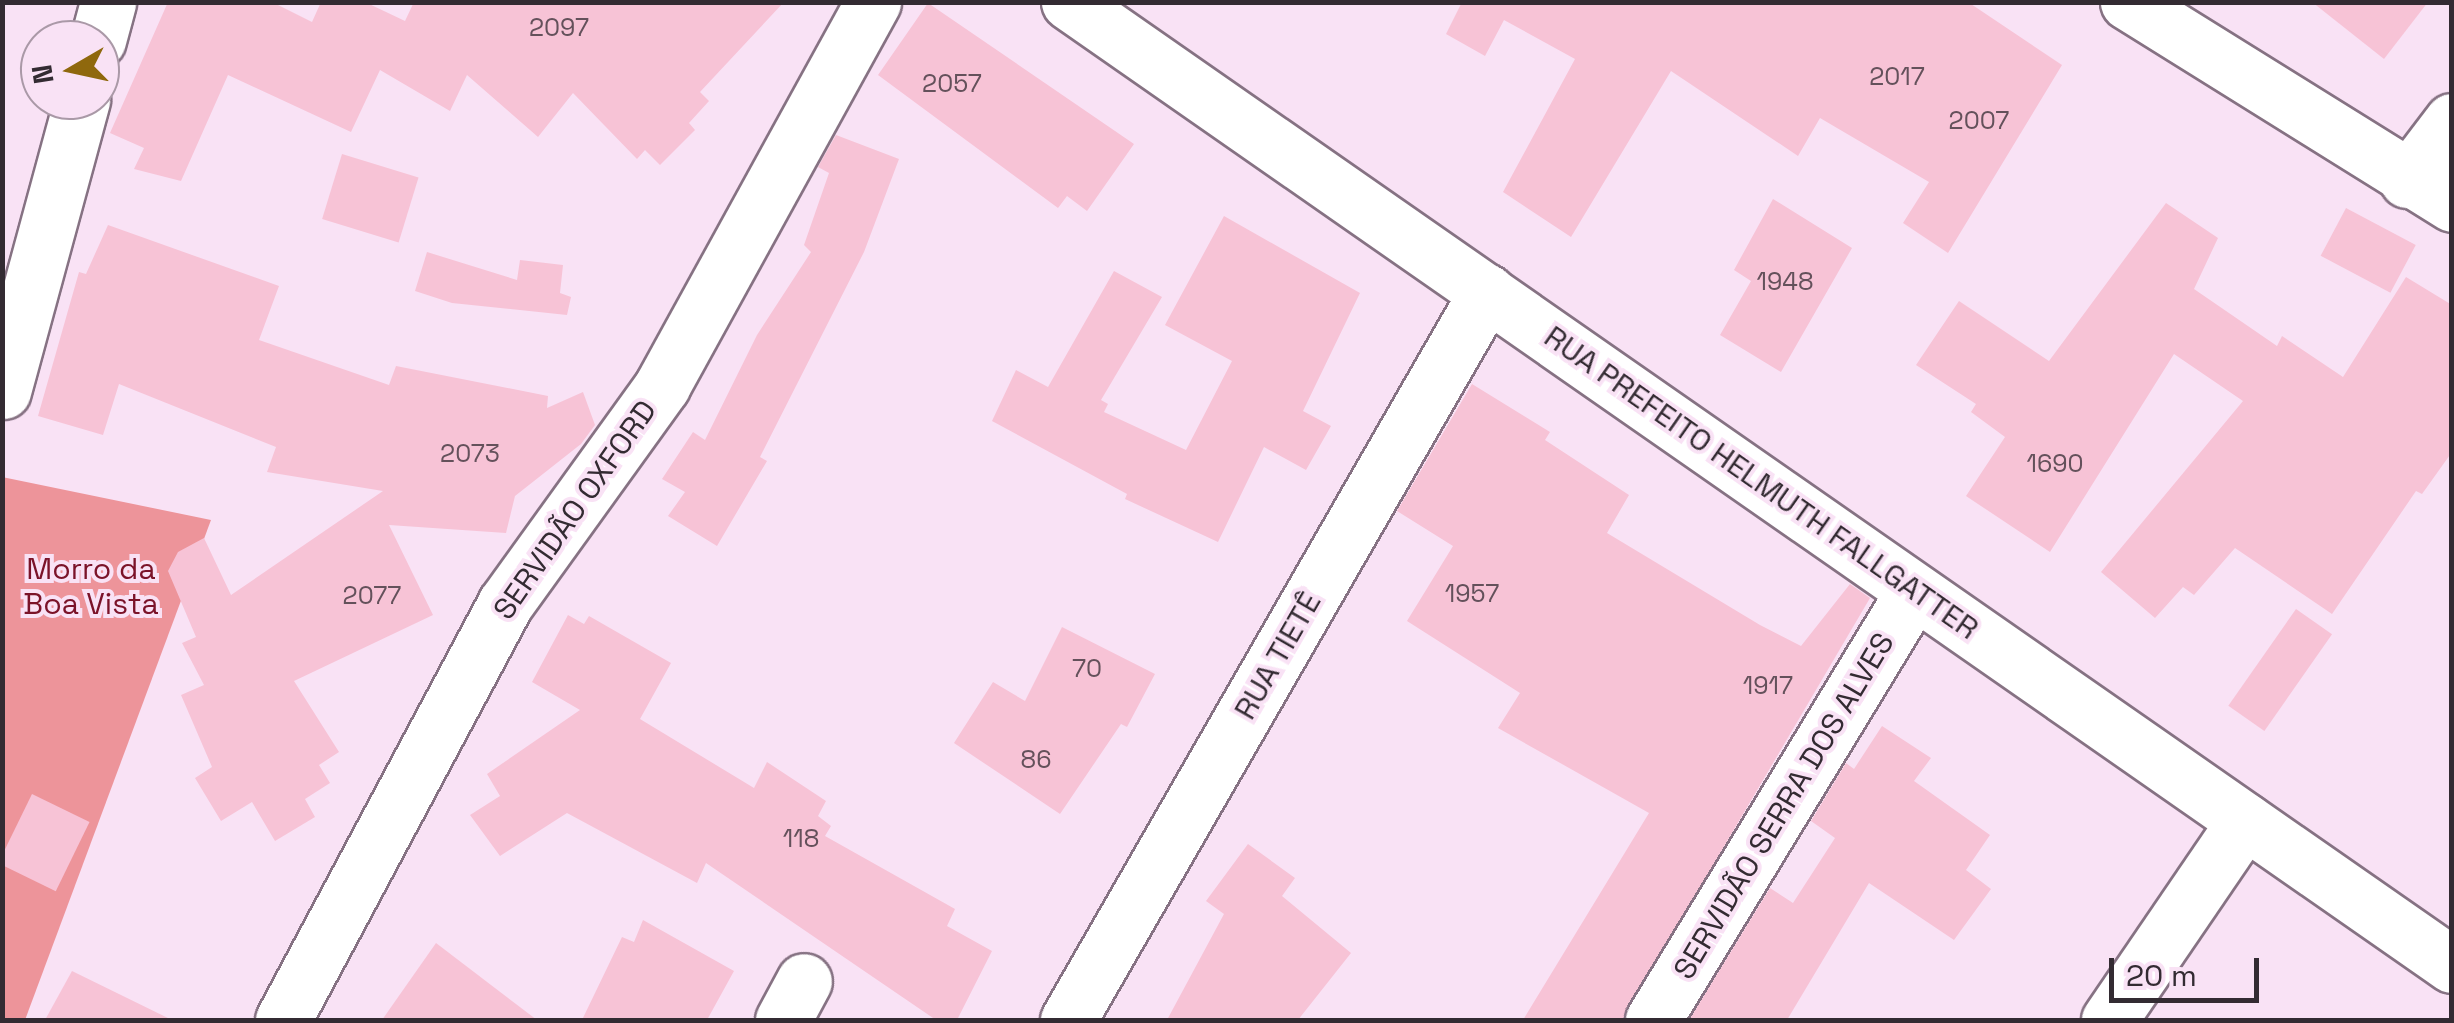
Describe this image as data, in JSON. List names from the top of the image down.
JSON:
{
  "streets": {
    "street": [
      "RUA PREFEITO HELMUTH FALLGATTER",
      "SERVIDÃO OXFORD",
      "RUA TIETÊ",
      "SERVIDÃO SERRA DOS ALVES"
    ]
  },
  "crossings": [
    ["RUA PREFEITO HELMUTH FALLGATTER", "RUA TIETÊ"],
    ["RUA PREFEITO HELMUTH FALLGATTER", "SERVIDÃO SERRA DOS ALVES"]
  ],
  "parks": ["Morro da Boa Vista"],
  "house_numbers": [
    "2097",
    "2017",
    "2057",
    "2007",
    "1948",
    "2073",
    "1690",
    "1957",
    "2077",
    "70",
    "1917",
    "86",
    "118"
  ],
  "scale_bar": "20 m",
  "north": "left"
}
